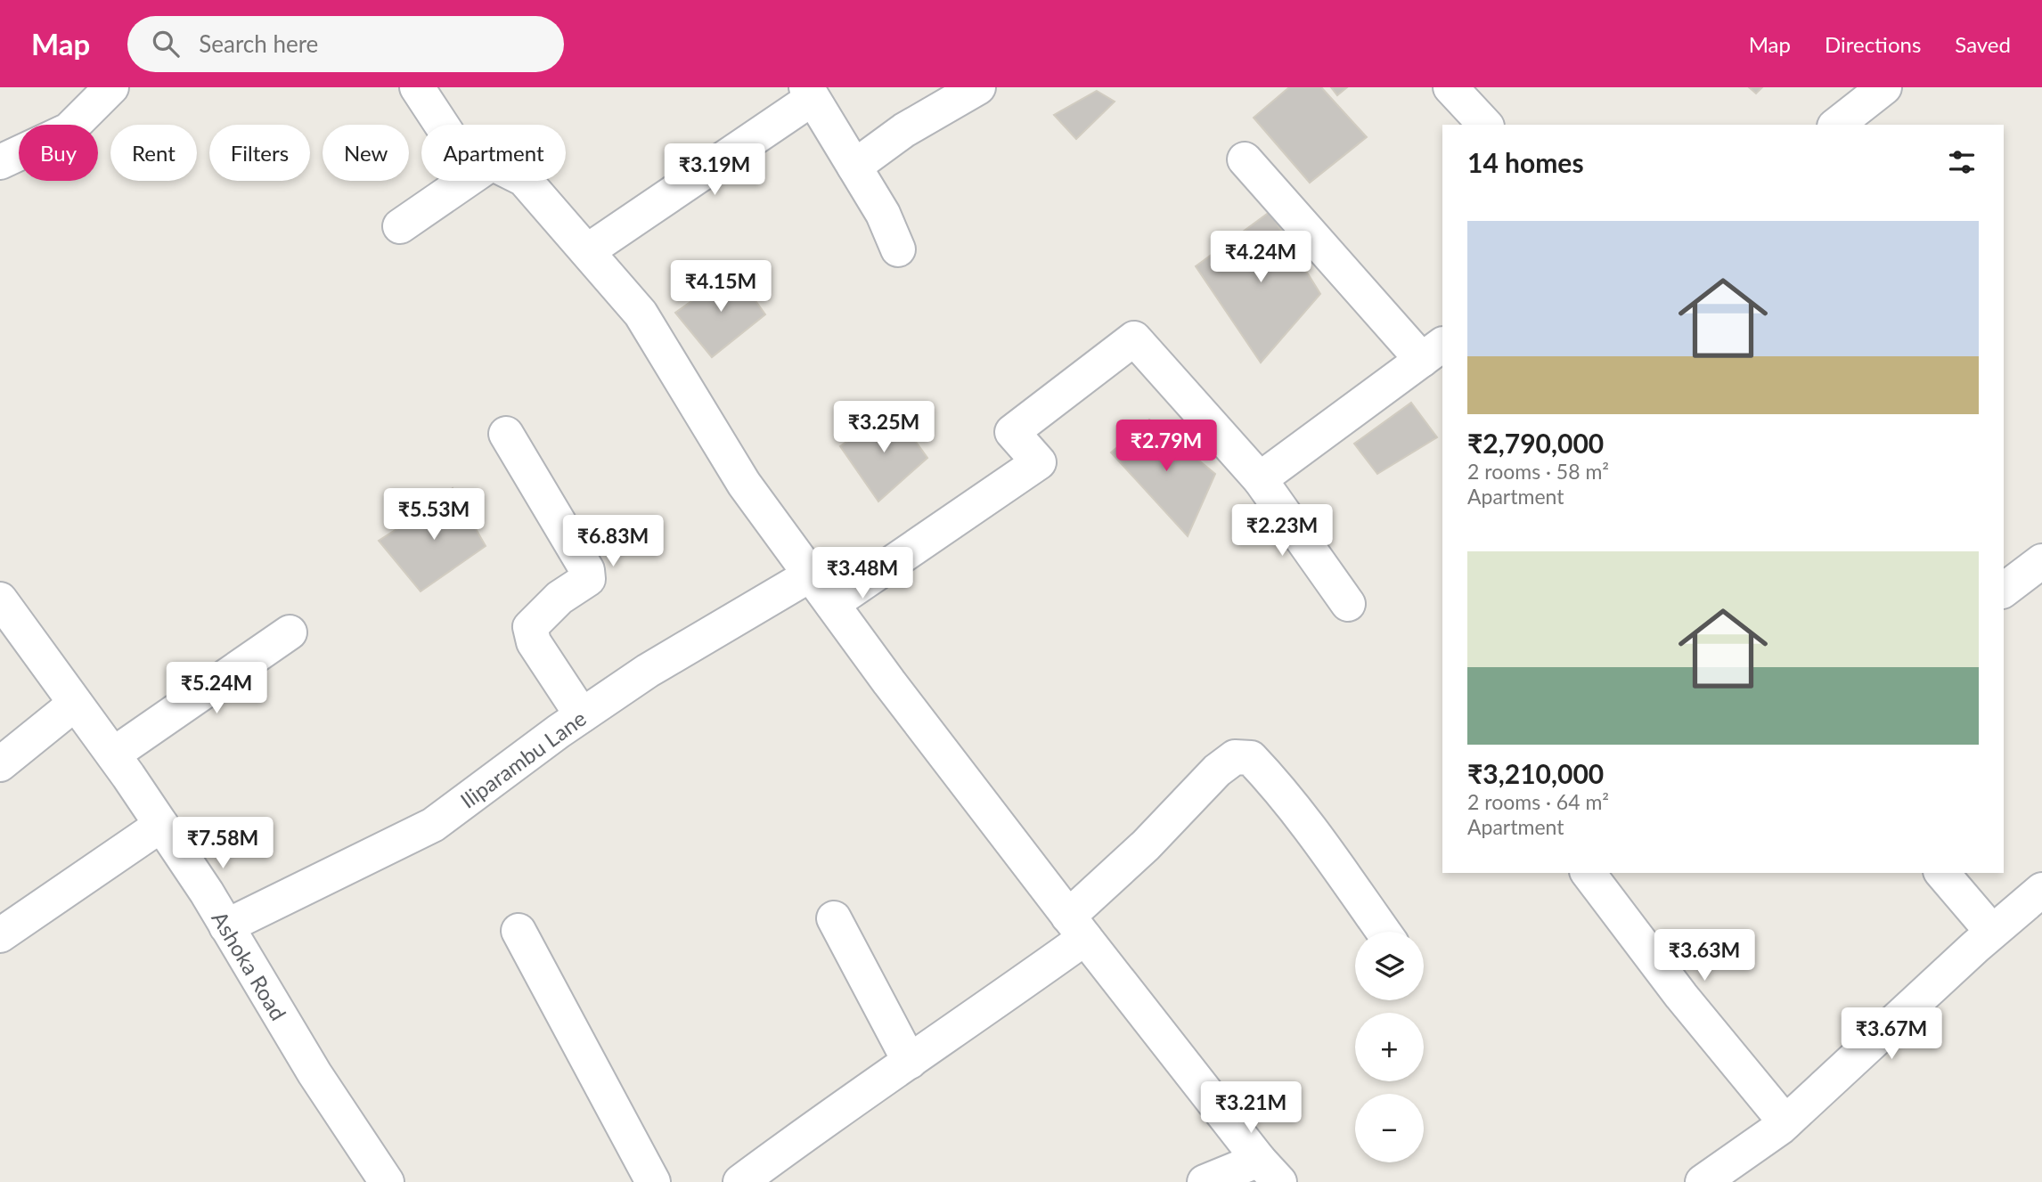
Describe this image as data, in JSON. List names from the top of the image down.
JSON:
{
  "streets": {
    "street": ["Iliparambu Lane", "Ashoka Road"]
  },
  "crossings": [
    ["Iliparambu Lane", "Ashoka Road"]
  ],
  "page": {
    "header": "Map",
    "search": "Search here",
    "nav": ["Map", "Directions", "Saved"],
    "chip": [
      "Buy",
      "Rent",
      "Filters",
      "New",
      "Apartment"
    ],
    "heading": "14 homes",
    "price": [
      "₹3.19M",
      "₹4.24M",
      "₹4.15M",
      "₹3.25M",
      "₹2.79M",
      "₹5.53M",
      "₹2.23M",
      "₹6.83M",
      "₹3.48M",
      "₹5.24M",
      "₹7.58M",
      "₹3.63M",
      "₹3.67M",
      "₹3.21M"
    ],
    "list": [
      {
        "name": "₹2,790,000",
        "note": "2 rooms · 58 m² · Apartment"
      },
      {
        "name": "₹3,210,000",
        "note": "2 rooms · 64 m² · Apartment"
      }
    ],
    "map_buttons": ["+", "−"]
  }
}
